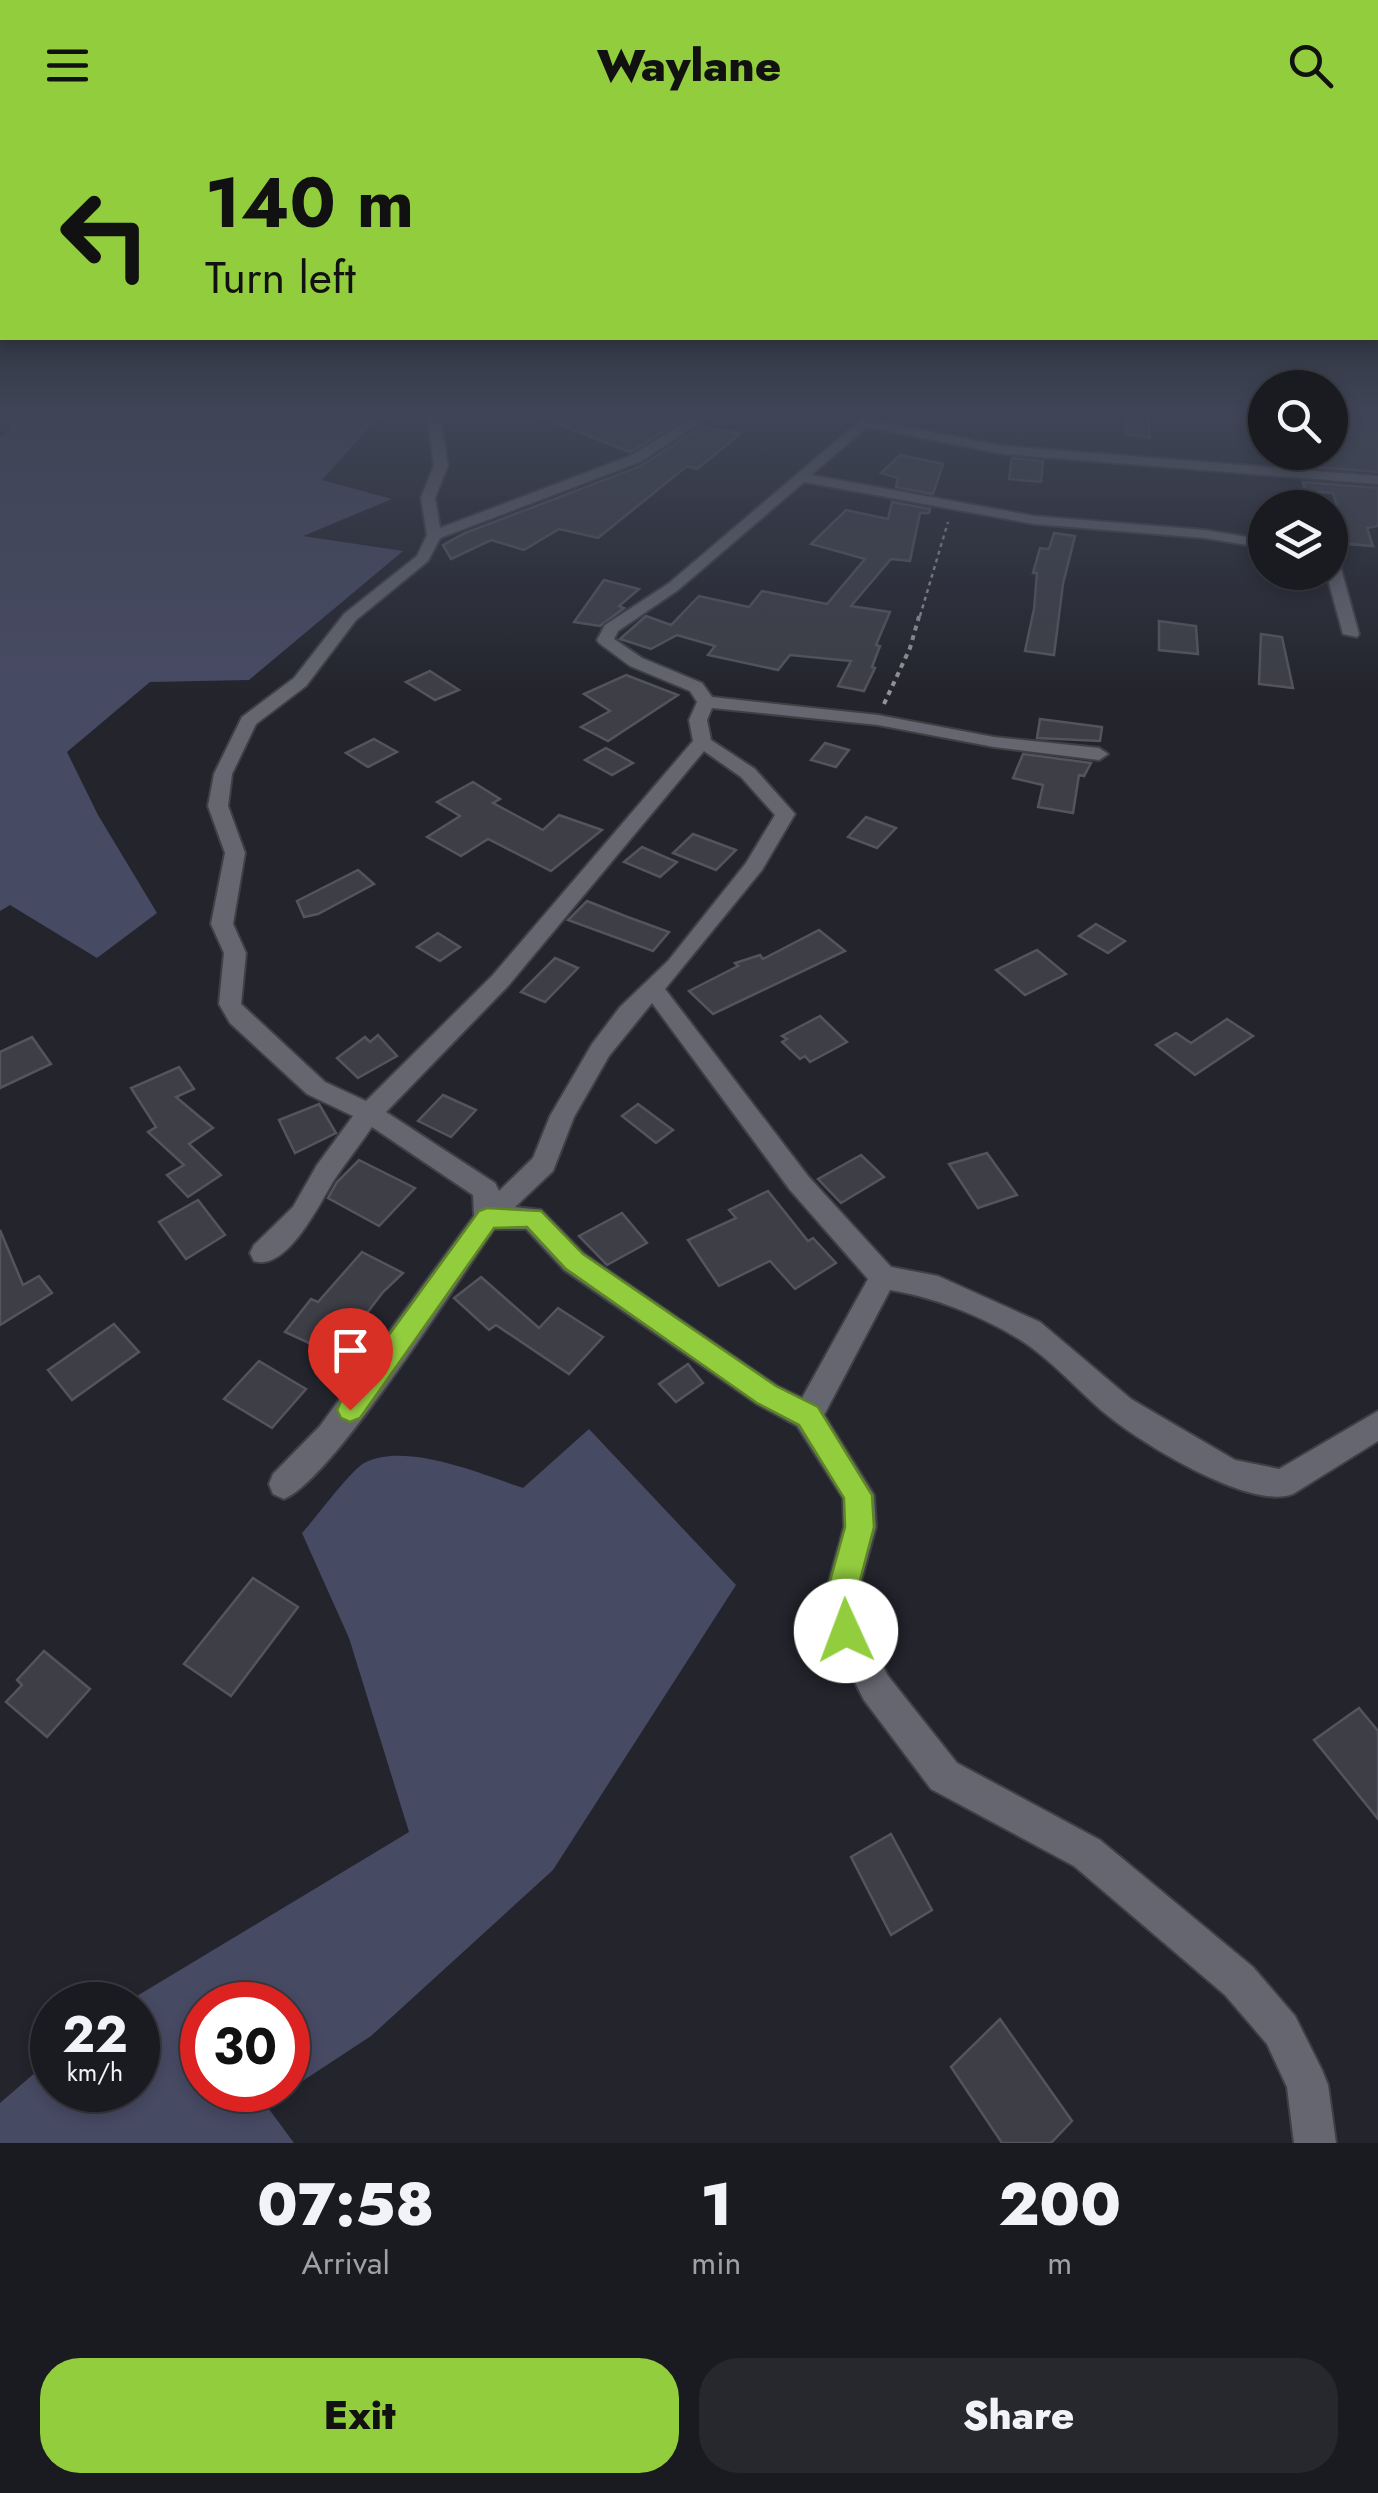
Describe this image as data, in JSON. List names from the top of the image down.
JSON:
{
  "page": {
    "header": "Waylane",
    "turn": ["140 m", "Turn left"],
    "speed": "22 km/h",
    "limit": "30",
    "eta": [
      "07:58",
      "Arrival",
      "1",
      "min",
      "200",
      "m"
    ],
    "buttons": ["Exit", "Share"]
  }
}
